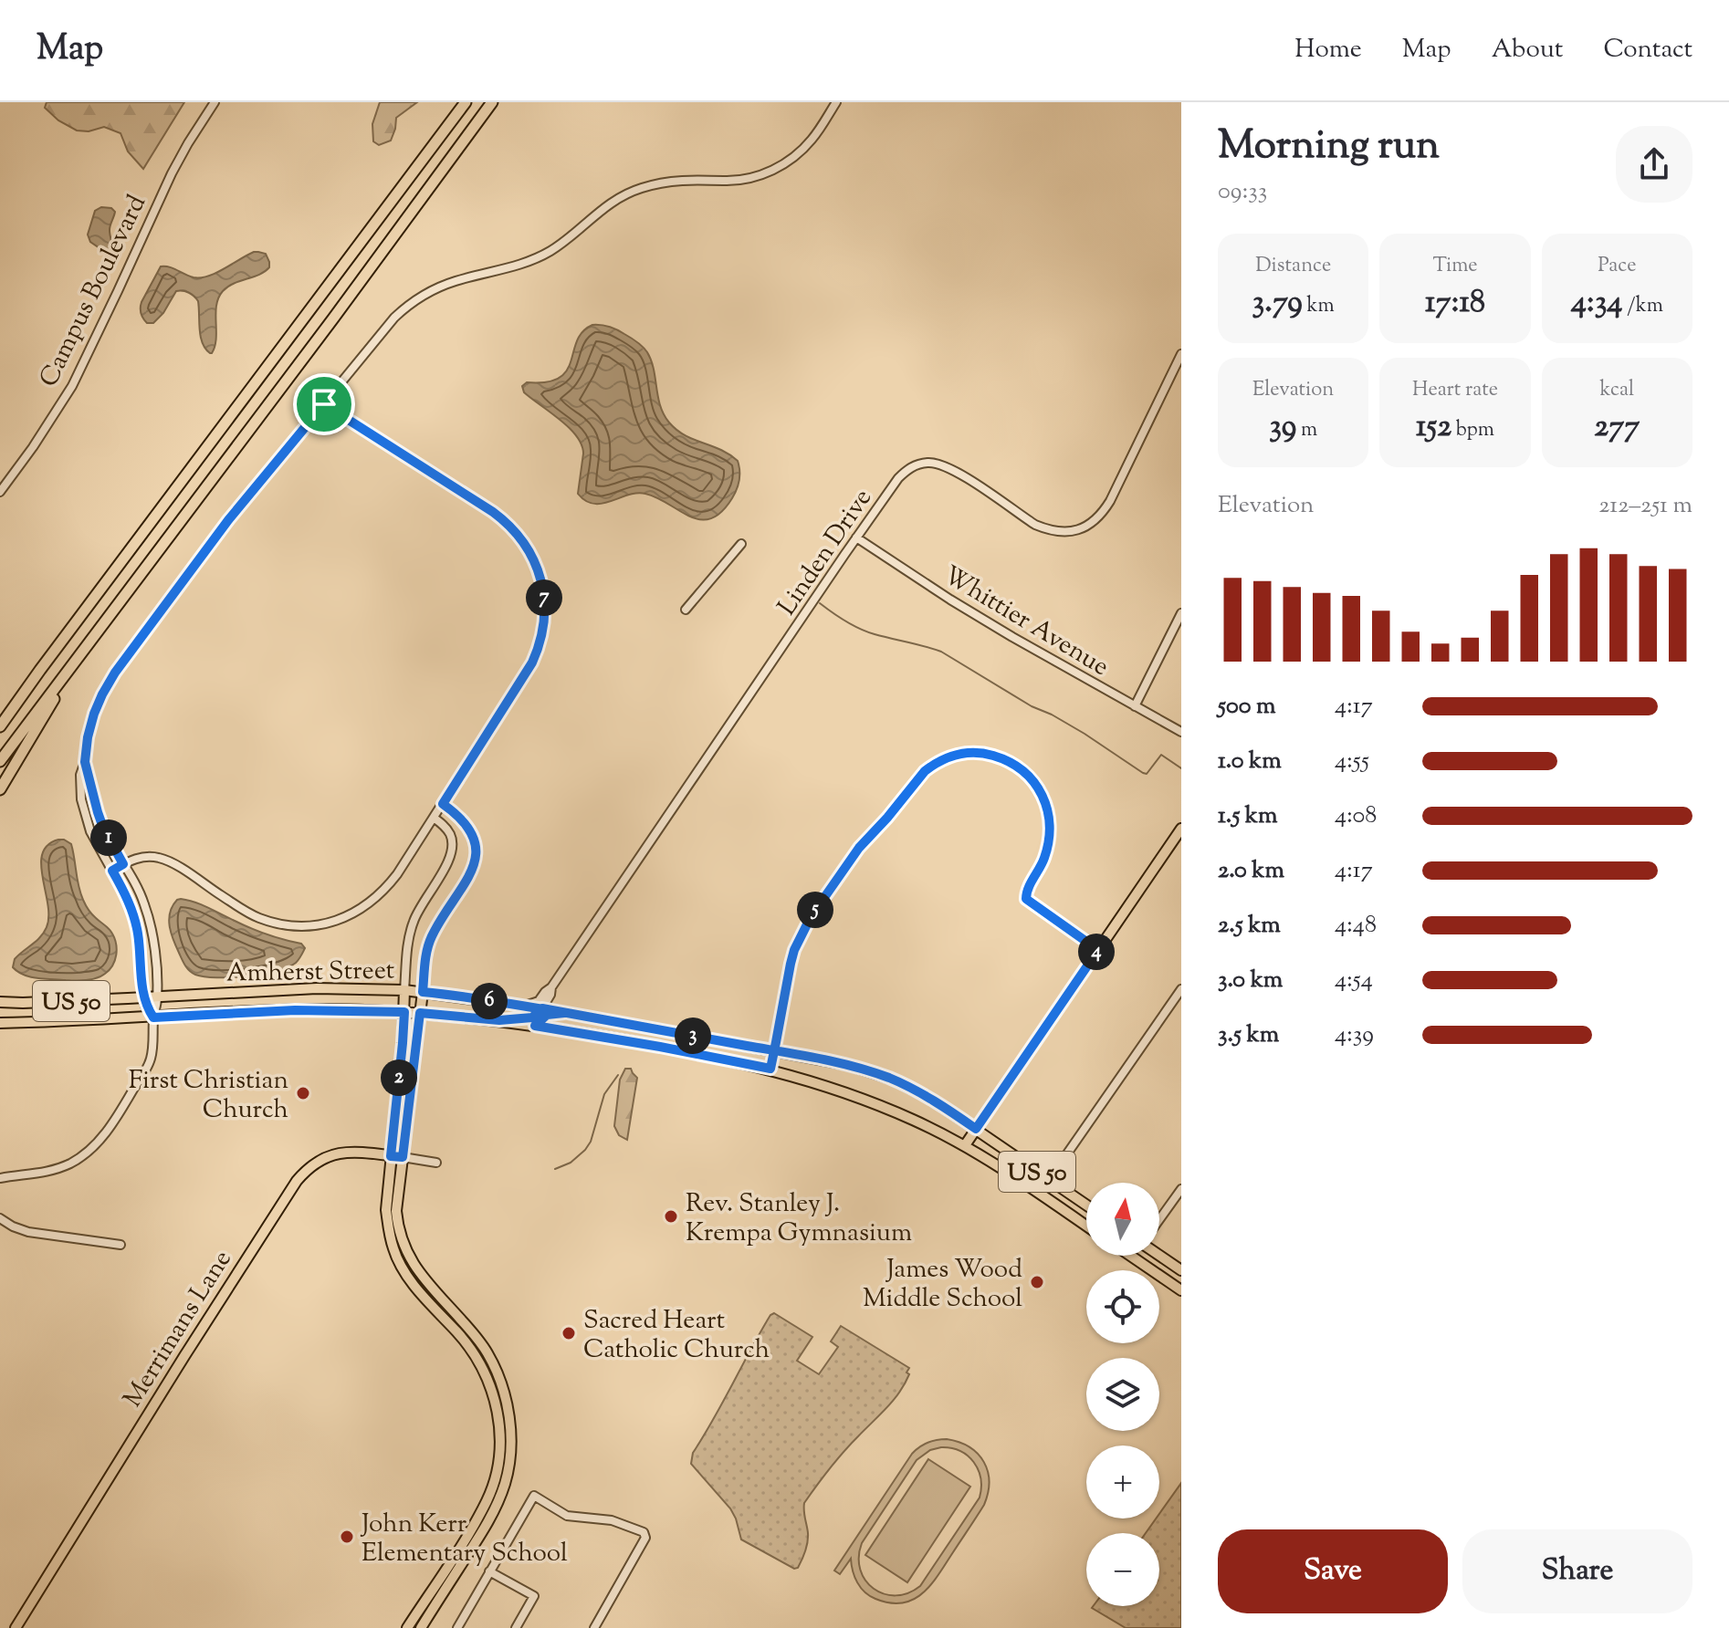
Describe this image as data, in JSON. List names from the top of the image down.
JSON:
{
  "streets": {
    "main road": ["Amherst Street", "US 50", "Merrimans Lane"],
    "street": ["Campus Boulevard", "Linden Drive", "Whittier Avenue"]
  },
  "crossings": [
    ["Linden Drive", "Whittier Avenue"],
    ["Linden Drive", "Amherst Street"]
  ],
  "places": [
    "First Christian Church",
    "Rev. Stanley J. Krempa Gymnasium",
    "James Wood Middle School",
    "Sacred Heart Catholic Church",
    "John Kerr Elementary School"
  ],
  "north": "top",
  "page": {
    "header": "Map",
    "nav": [
      "Home",
      "Map",
      "About",
      "Contact"
    ],
    "heading": ["Morning run", "09:33"],
    "stats": [
      ["Distance", "3.79 km"],
      ["Time", "17:18"],
      ["Pace", "4:34 /km"],
      ["Elevation", "39 m"],
      ["Heart rate", "152 bpm"],
      ["kcal", "277"]
    ],
    "chart": ["Elevation", "212–251 m"],
    "pins": [
      "7",
      "1",
      "5",
      "4",
      "6",
      "3",
      "2"
    ],
    "list": [
      {
        "name": "500 m",
        "note": "4:17"
      },
      {
        "name": "1.0 km",
        "note": "4:55"
      },
      {
        "name": "1.5 km",
        "note": "4:08"
      },
      {
        "name": "2.0 km",
        "note": "4:17"
      },
      {
        "name": "2.5 km",
        "note": "4:48"
      },
      {
        "name": "3.0 km",
        "note": "4:54"
      },
      {
        "name": "3.5 km",
        "note": "4:39"
      }
    ],
    "map_buttons": ["+", "−"],
    "buttons": ["Save", "Share"]
  }
}
